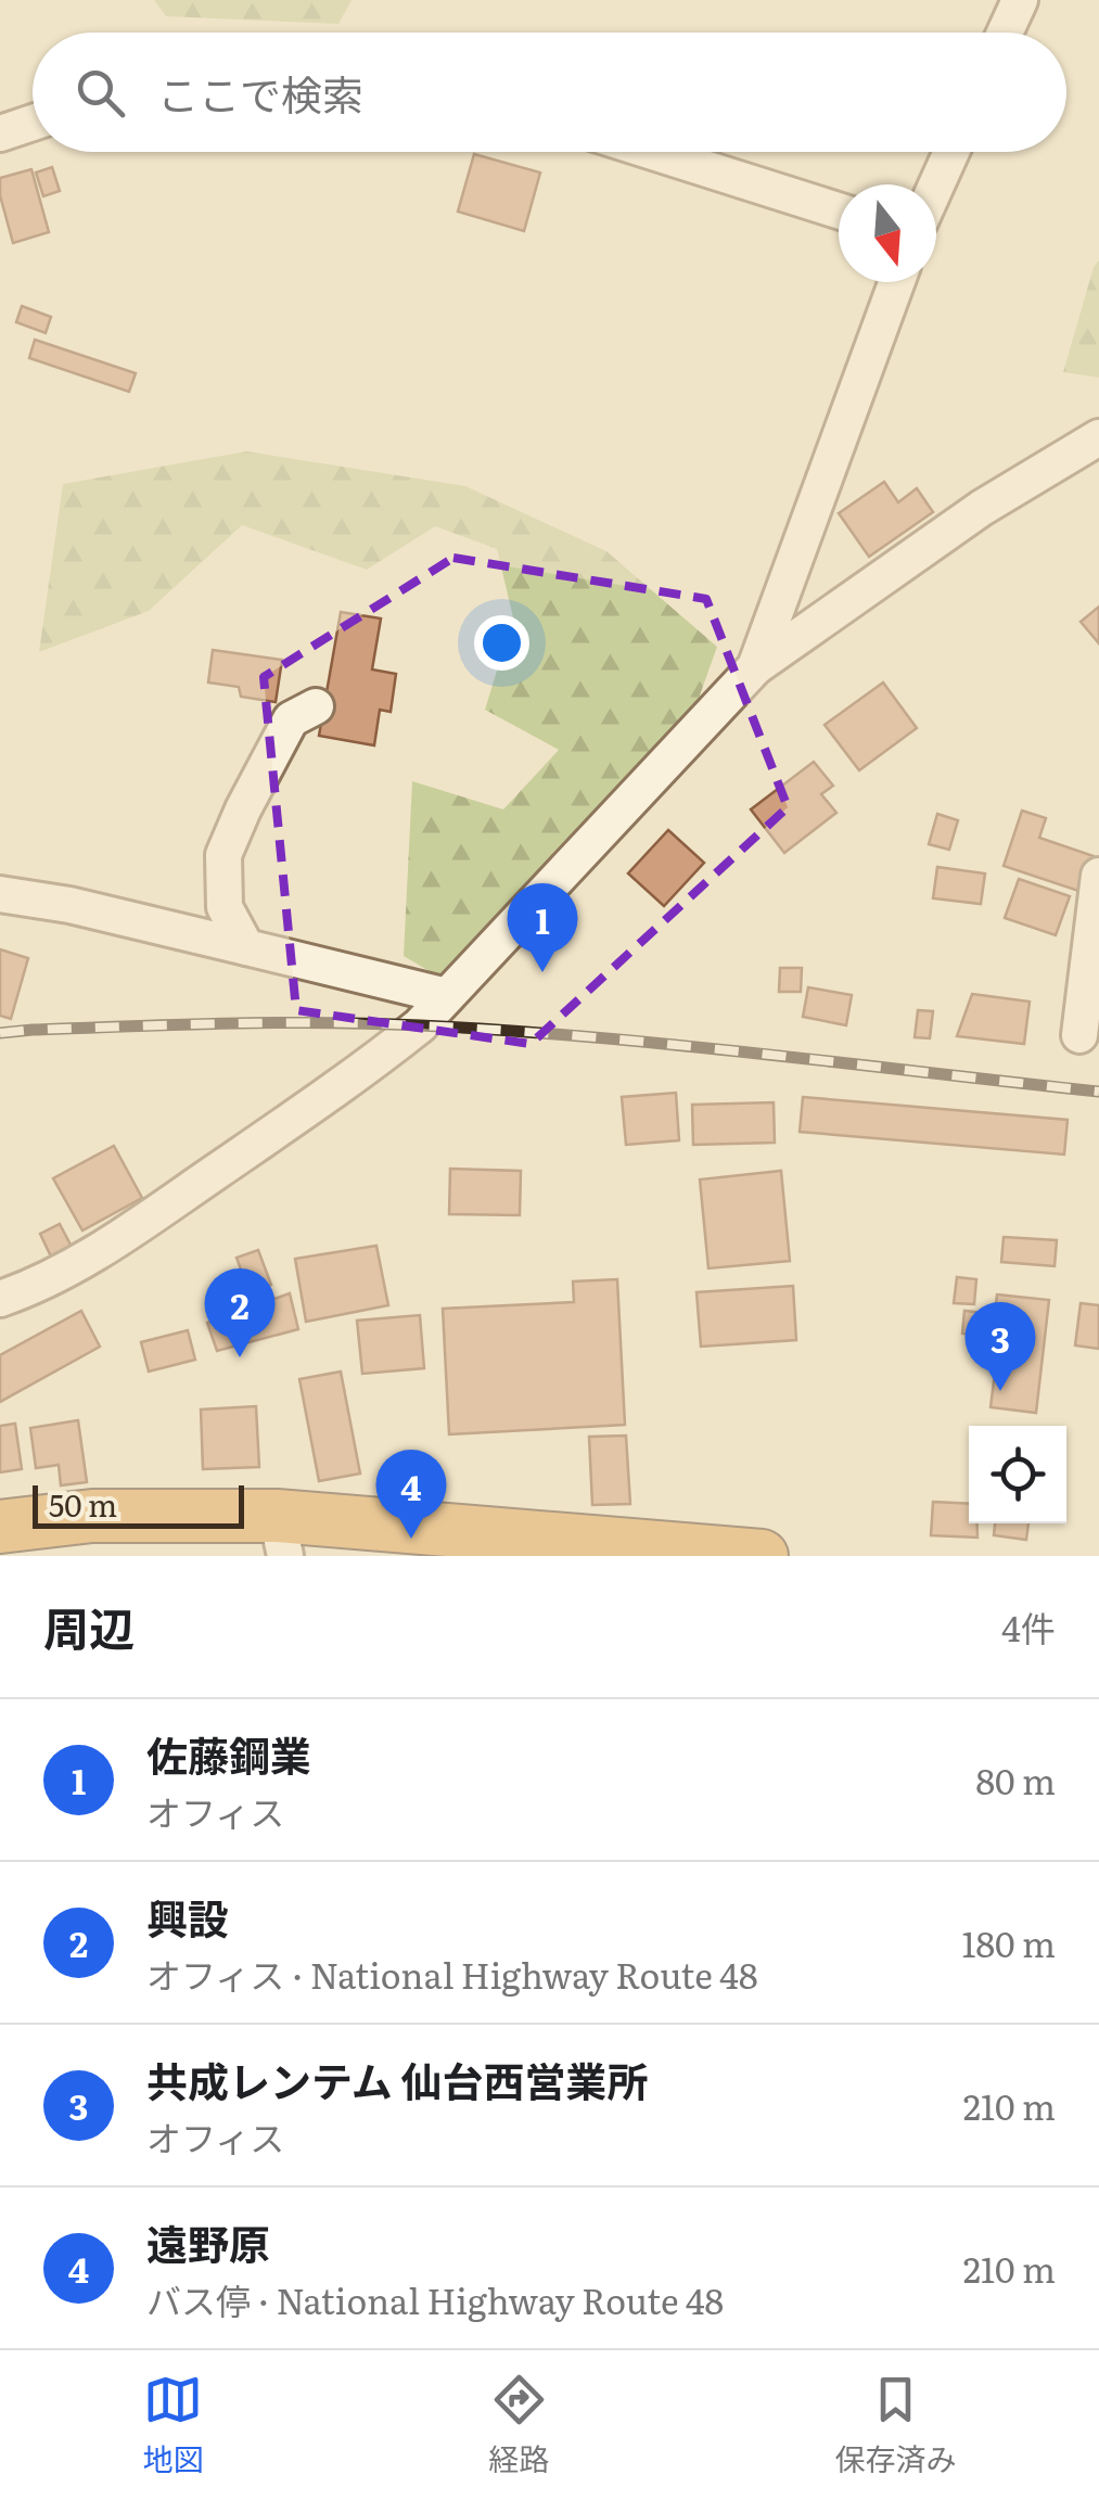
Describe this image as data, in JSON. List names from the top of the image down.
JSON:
{
  "scale_bar": "50 m",
  "north": "bottom",
  "page": {
    "search": "ここで検索",
    "pins": [
      "1",
      "2",
      "3",
      "4"
    ],
    "scale": "50 m",
    "heading": ["周辺", "4件"],
    "list": [
      {
        "mark": "1",
        "name": "佐藤鋼業",
        "note": "オフィス",
        "value": "80 m"
      },
      {
        "mark": "2",
        "name": "興設",
        "note": "オフィス · National Highway Route 48",
        "value": "180 m"
      },
      {
        "mark": "3",
        "name": "共成レンテム 仙台西営業所",
        "note": "オフィス",
        "value": "210 m"
      },
      {
        "mark": "4",
        "name": "遠野原",
        "note": "バス停 · National Highway Route 48",
        "value": "210 m"
      }
    ],
    "nav": ["地図", "経路", "保存済み"]
  }
}
